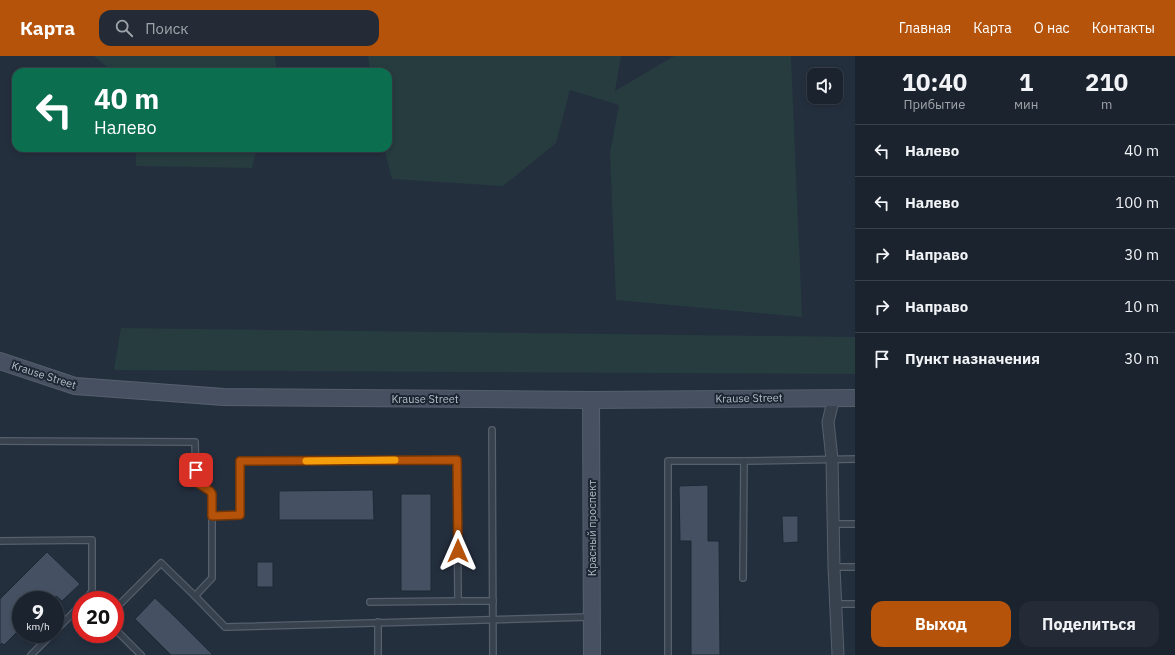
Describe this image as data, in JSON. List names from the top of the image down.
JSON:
{
  "streets": {
    "main road": ["Krause Street", "Красный проспект"]
  },
  "crossings": [
    ["Krause Street", "Красный проспект"]
  ],
  "page": {
    "header": "Карта",
    "search": "Поиск",
    "nav": [
      "Главная",
      "Карта",
      "О нас",
      "Контакты"
    ],
    "eta": [
      "10:40",
      "Прибытие",
      "1",
      "мин",
      "210",
      "m"
    ],
    "turn": ["40 m", "Налево"],
    "list": [
      {
        "name": "Налево",
        "value": "40 m"
      },
      {
        "name": "Налево",
        "value": "100 m"
      },
      {
        "name": "Направо",
        "value": "30 m"
      },
      {
        "name": "Направо",
        "value": "10 m"
      },
      {
        "name": "Пункт назначения",
        "value": "30 m"
      }
    ],
    "speed": "9 km/h",
    "limit": "20",
    "buttons": ["Выход", "Поделиться"]
  }
}
